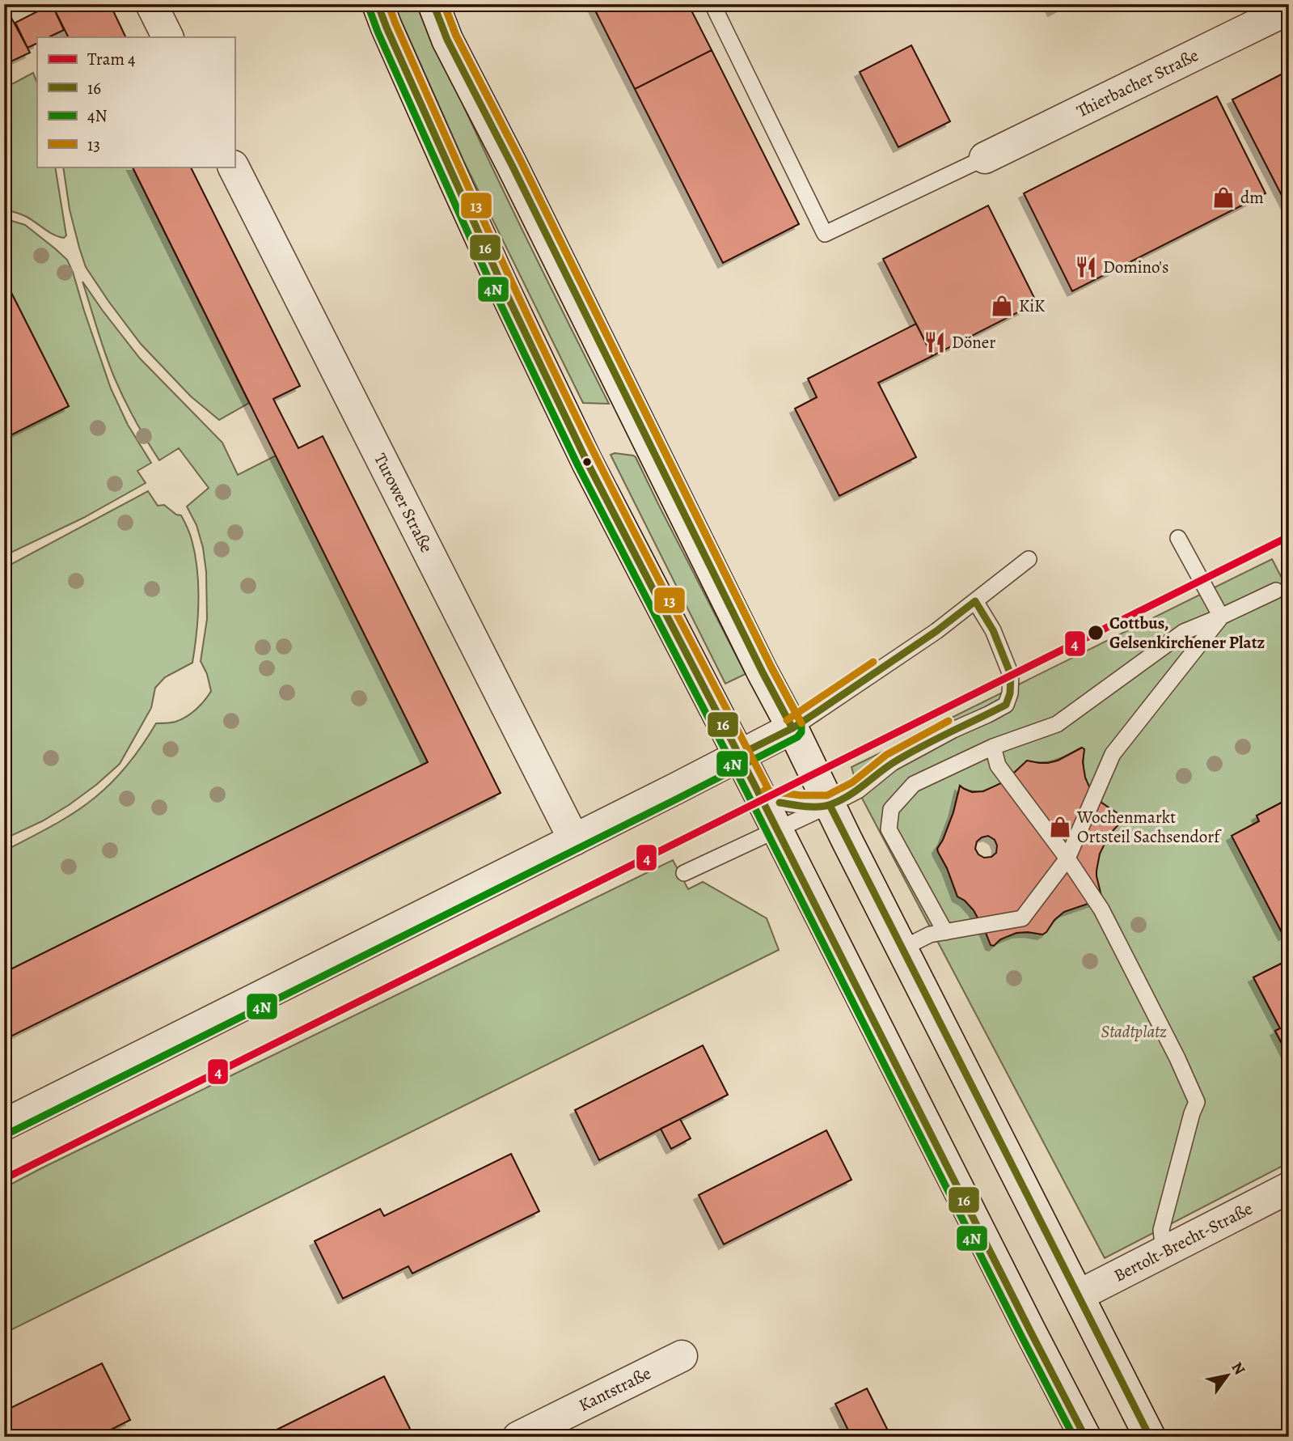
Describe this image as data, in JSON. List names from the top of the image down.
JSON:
{
  "streets": {
    "main road": [
      "Thierbacher Straße",
      "Turower Straße",
      "Bertolt-Brecht-Straße",
      "Kantstraße"
    ]
  },
  "parks": ["Stadtplatz"],
  "places": {
    "shop": ["dm", "KiK", "Wochenmarkt Ortsteil Sachsendorf"],
    "restaurant": ["Domino's", "Döner"],
    "other": ["Cottbus, Gelsenkirchener Platz"]
  },
  "lines": [
    "transit line 16",
    "transit line 4N",
    "transit line 13",
    "tram line 4"
  ],
  "legend": [
    "Tram 4",
    "16",
    "4N",
    "13"
  ],
  "north": "top right"
}
